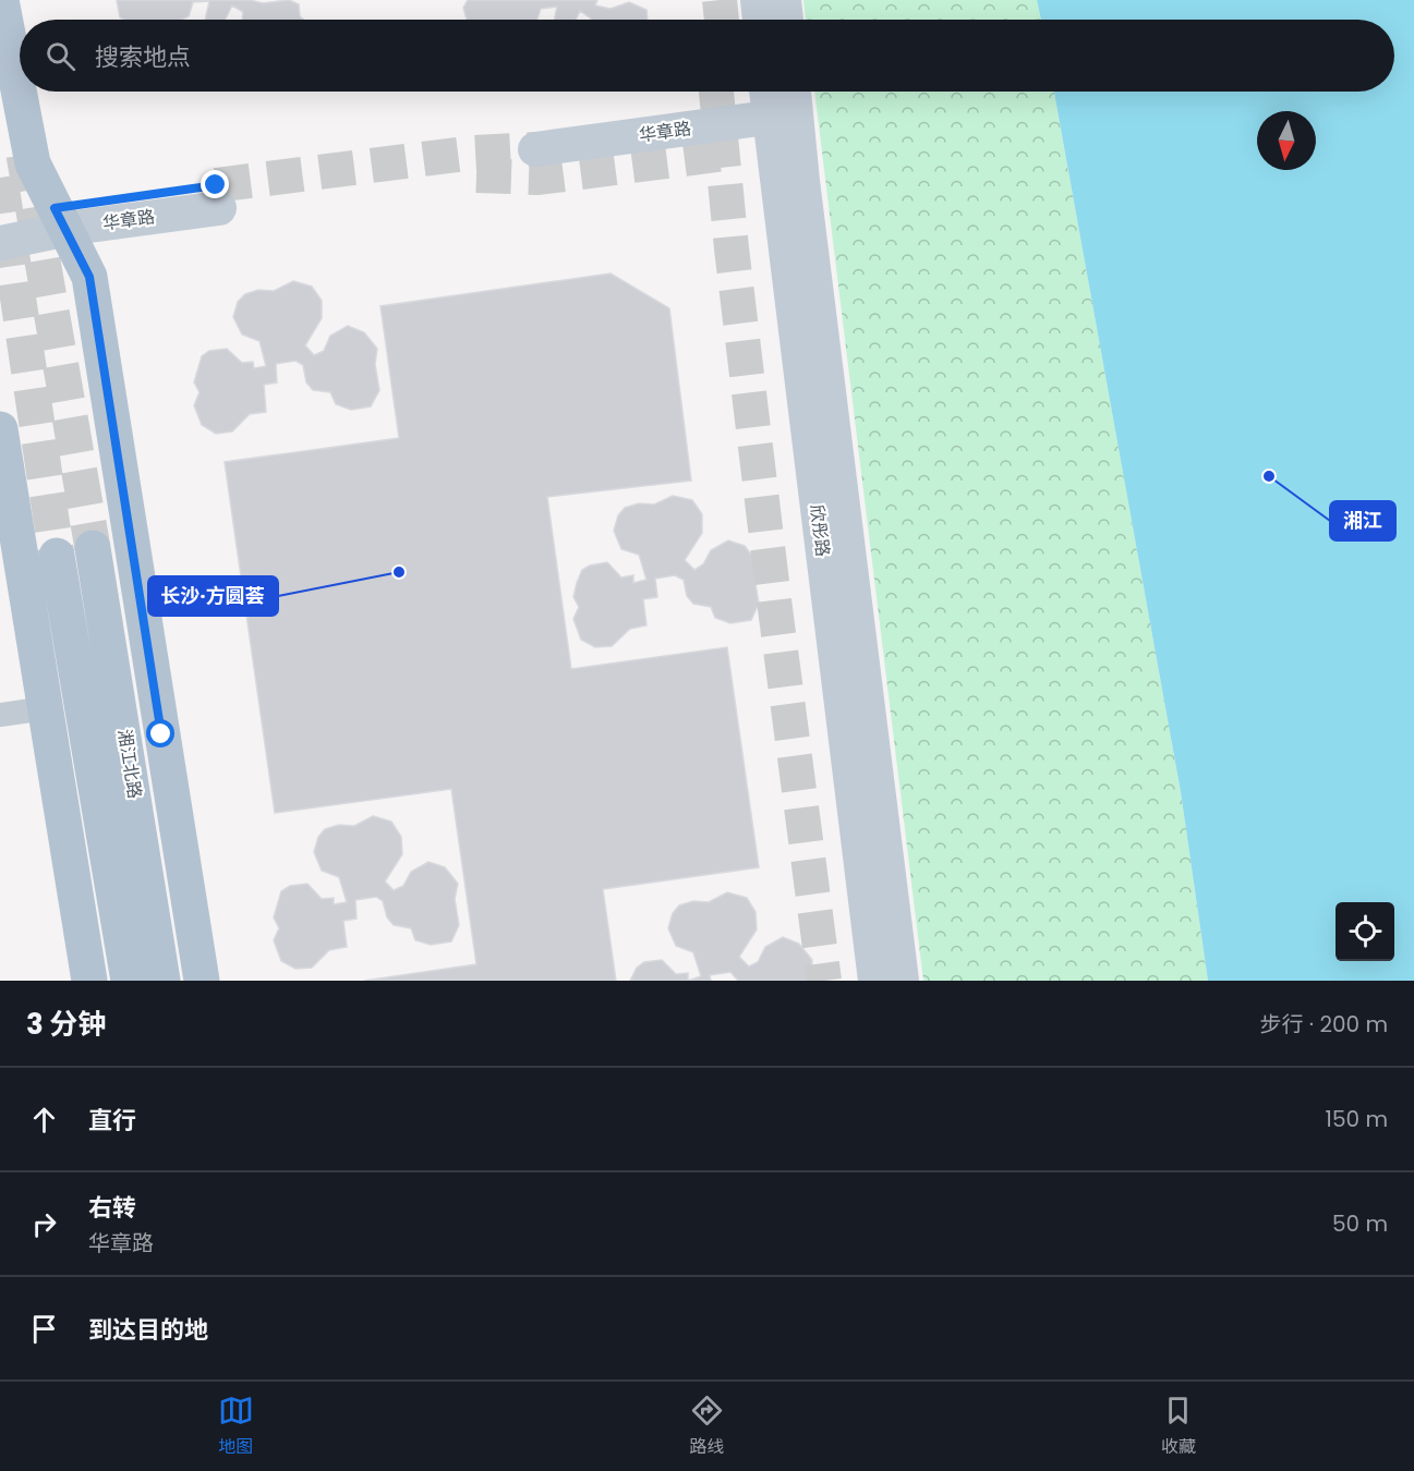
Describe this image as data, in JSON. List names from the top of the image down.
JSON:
{
  "streets": {
    "main road": ["华章路", "欣彤路", "湘江北路"]
  },
  "crossings": [
    ["华章路", "欣彤路"]
  ],
  "places": ["湘江", "长沙·方圆荟"],
  "north": "bottom",
  "page": {
    "search": "搜索地点",
    "heading": ["3 分钟", "步行 · 200 m"],
    "list": [
      ["直行", "150 m"],
      ["右转", "华章路", "50 m"],
      "到达目的地"
    ],
    "nav": ["地图", "路线", "收藏"]
  }
}
